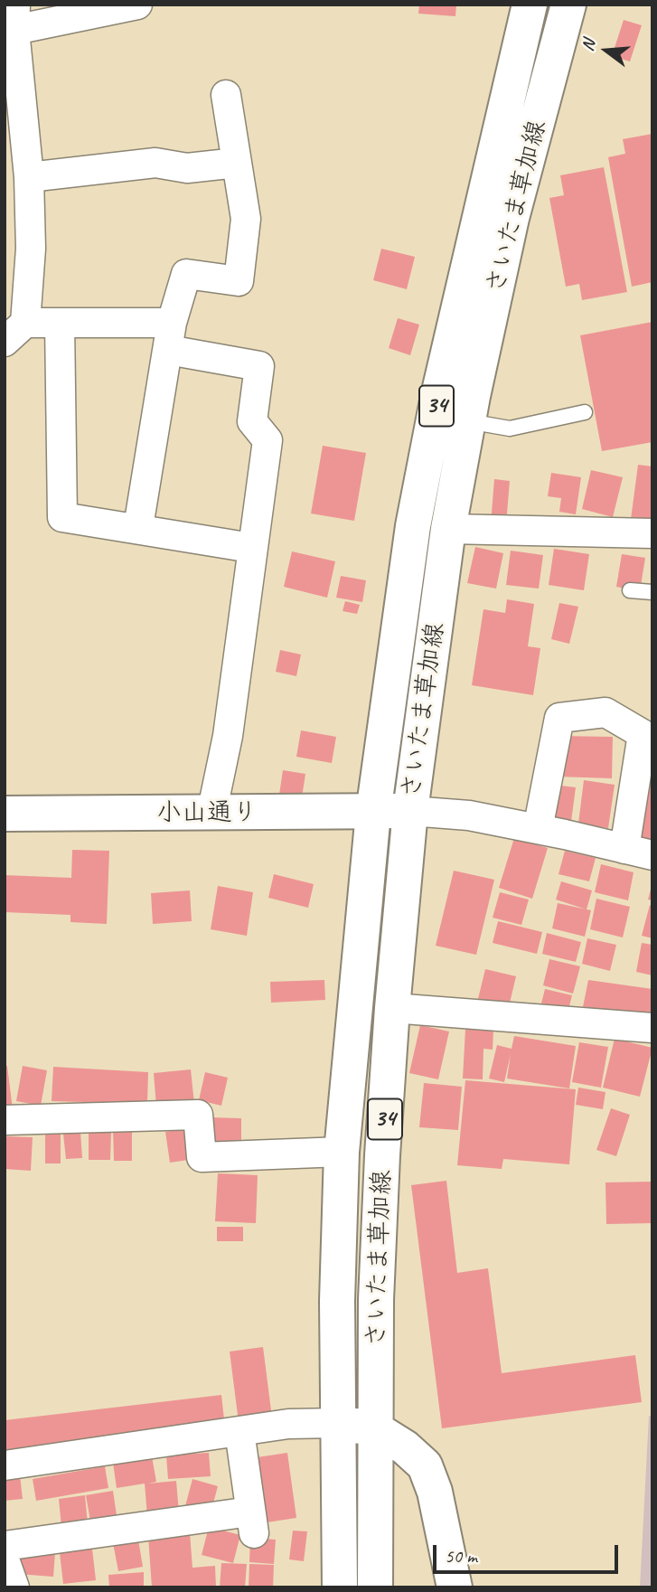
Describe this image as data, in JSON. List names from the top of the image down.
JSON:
{
  "streets": {
    "main road": ["さいたま草加線", "34", "小山通り"]
  },
  "crossings": [
    ["さいたま草加線", "小山通り"]
  ],
  "scale_bar": "50 m",
  "north": "left"
}
